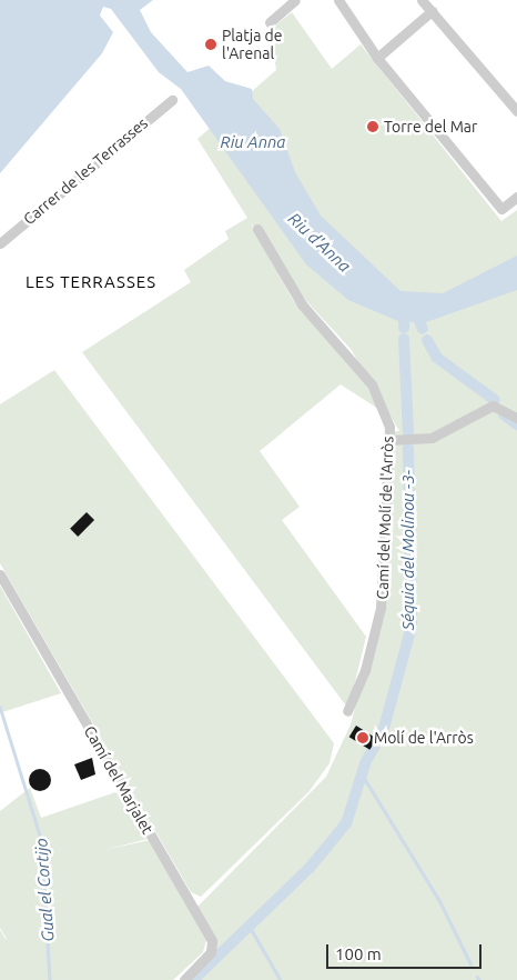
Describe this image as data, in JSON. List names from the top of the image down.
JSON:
{
  "streets": {
    "street": ["Carrer de les Terrasses", "Camí del Molí de l'Arròs", "Camí del Marjalet"]
  },
  "districts": ["LES TERRASSES"],
  "water": [
    "Riu Anna",
    "Riu d'Anna",
    "Séquia del Molinou -3-",
    "Gual el Cortijo"
  ],
  "places": ["Platja de l'Arenal", "Torre del Mar", "Molí de l'Arròs"],
  "scale_bar": "100 m"
}
